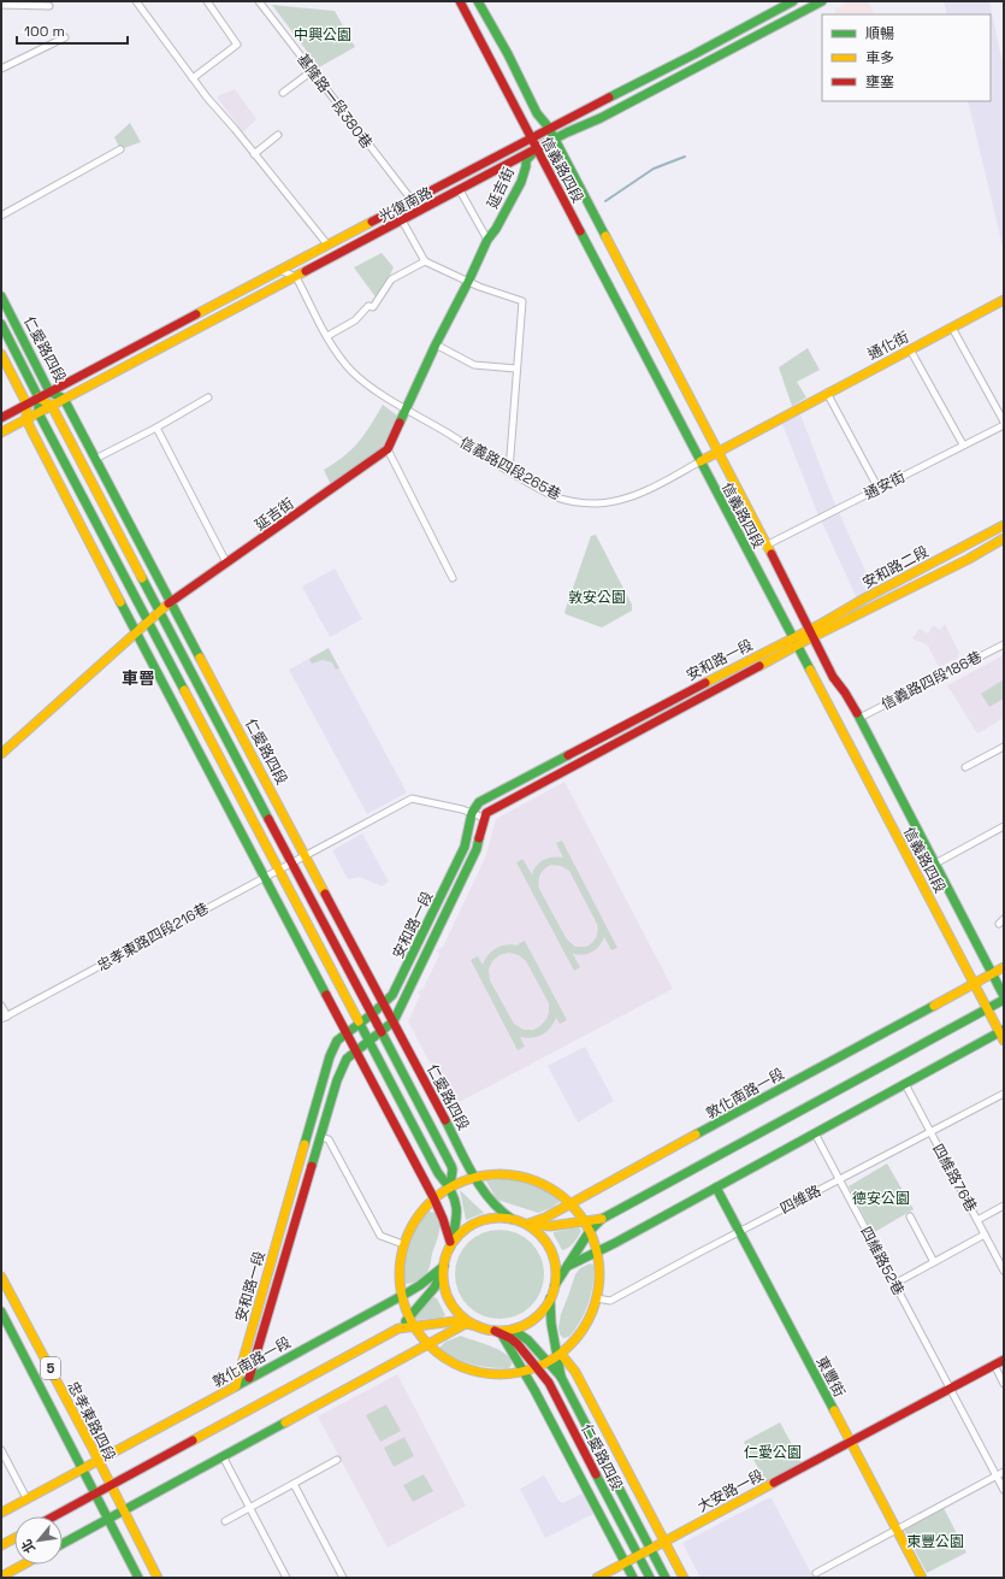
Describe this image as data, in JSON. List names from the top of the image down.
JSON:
{
  "streets": {
    "main road": [
      "信義路四段",
      "延吉街",
      "光復南路",
      "通化街",
      "仁愛路四段",
      "安和路二段",
      "安和路一段",
      "敦化南路一段",
      "5",
      "東豐街",
      "忠孝東路四段",
      "大安路一段"
    ],
    "street": [
      "基隆路一段380巷",
      "信義路四段265巷",
      "通安街",
      "信義路四段186巷",
      "忠孝東路四段216巷",
      "四維路76巷",
      "四維路",
      "四維路52巷"
    ]
  },
  "crossings": [
    ["基隆路一段380巷", "光復南路"],
    ["信義路四段", "延吉街"],
    ["信義路四段", "光復南路"],
    ["信義路四段", "通化街"],
    ["信義路四段", "信義路四段265巷"],
    ["信義路四段", "通安街"],
    ["信義路四段", "安和路二段"],
    ["信義路四段", "安和路一段"],
    ["信義路四段", "信義路四段186巷"],
    ["信義路四段", "敦化南路一段"],
    ["延吉街", "光復南路"],
    ["延吉街", "仁愛路四段"],
    ["延吉街", "信義路四段265巷"],
    ["光復南路", "仁愛路四段"],
    ["光復南路", "信義路四段265巷"],
    ["通化街", "信義路四段265巷"],
    ["仁愛路四段", "安和路一段"],
    ["仁愛路四段", "忠孝東路四段216巷"],
    ["仁愛路四段", "敦化南路一段"],
    ["仁愛路四段", "大安路一段"],
    ["安和路二段", "安和路一段"],
    ["安和路一段", "忠孝東路四段216巷"],
    ["安和路一段", "敦化南路一段"],
    ["敦化南路一段", "忠孝東路四段"],
    ["四維路76巷", "四維路"],
    ["四維路", "四維路52巷"],
    ["四維路", "東豐街"],
    ["四維路52巷", "大安路一段"],
    ["東豐街", "大安路一段"]
  ],
  "districts": ["車罾"],
  "parks": [
    "中興公園",
    "敦安公園",
    "德安公園",
    "仁愛公園",
    "東豐公園"
  ],
  "legend": ["順暢", "車多", "壅塞"],
  "scale_bar": "100 m",
  "north": "bottom left"
}
